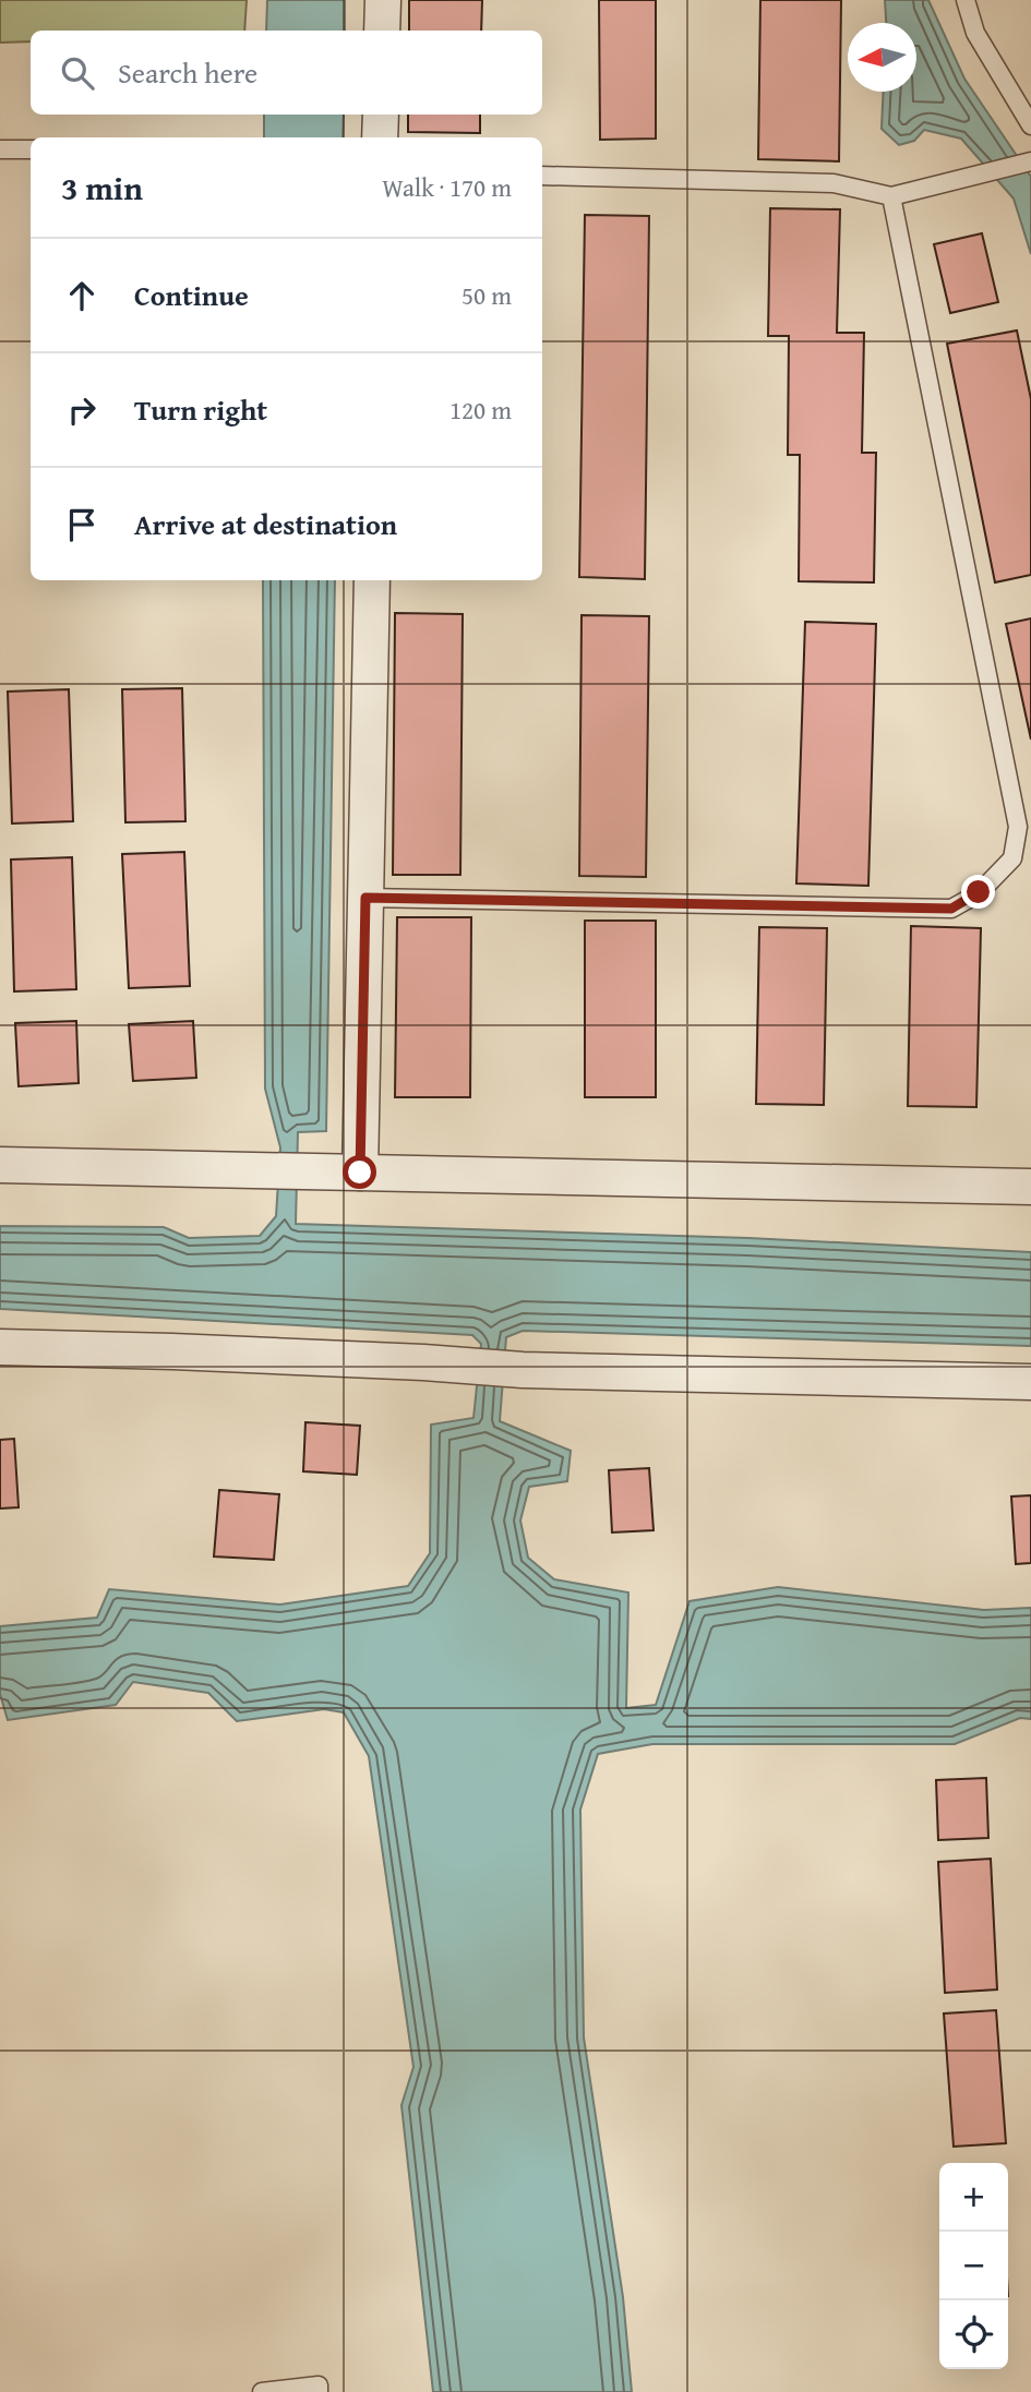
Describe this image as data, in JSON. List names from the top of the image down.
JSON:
{
  "north": "left",
  "page": {
    "search": "Search here",
    "heading": ["3 min", "Walk · 170 m"],
    "list": [
      ["Continue", "50 m"],
      ["Turn right", "120 m"],
      "Arrive at destination"
    ],
    "map_buttons": ["+", "−"]
  }
}
